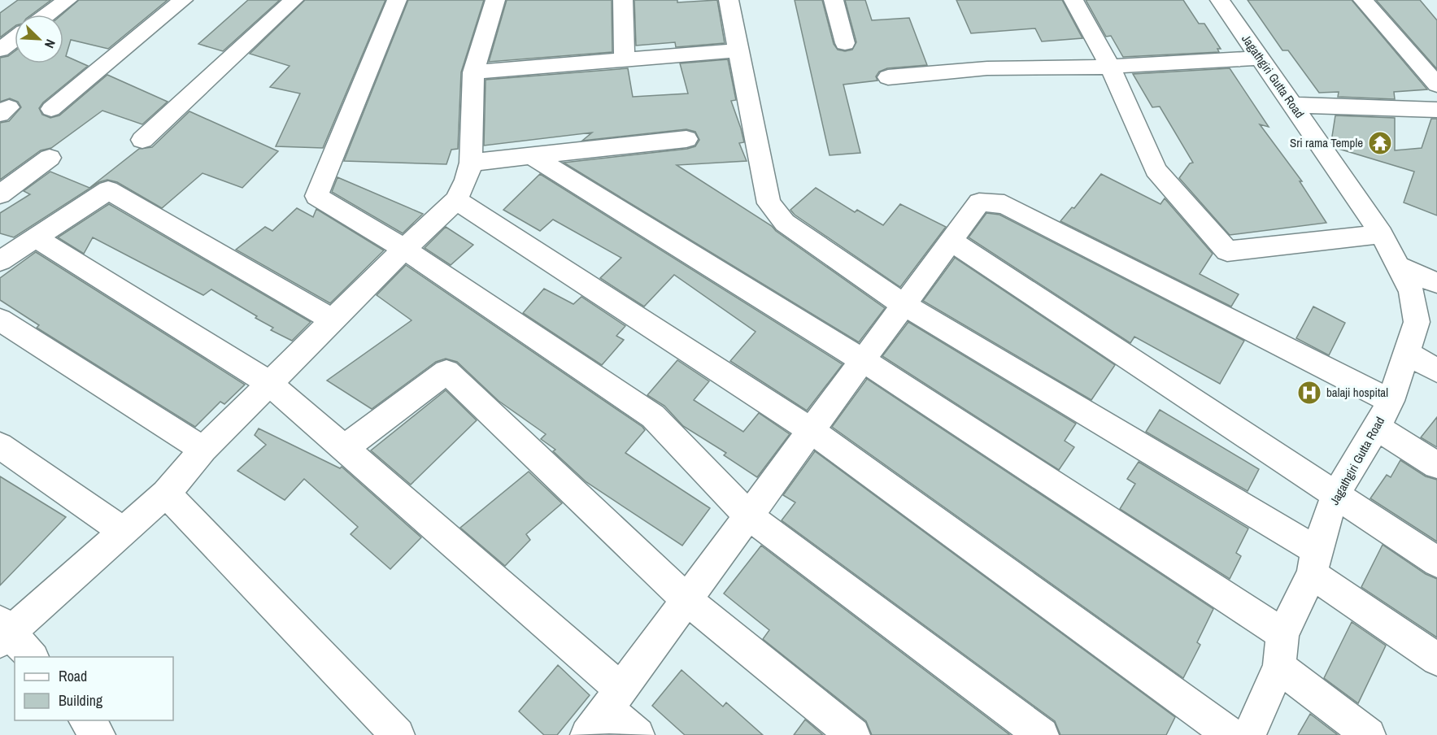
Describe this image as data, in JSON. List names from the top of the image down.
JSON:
{
  "streets": {
    "street": ["Jagathgiri Gutta Road"]
  },
  "places": {
    "temple": ["Sri rama Temple"],
    "hospital": ["balaji hospital"]
  },
  "legend": ["Road", "Building"],
  "north": "bottom right"
}
